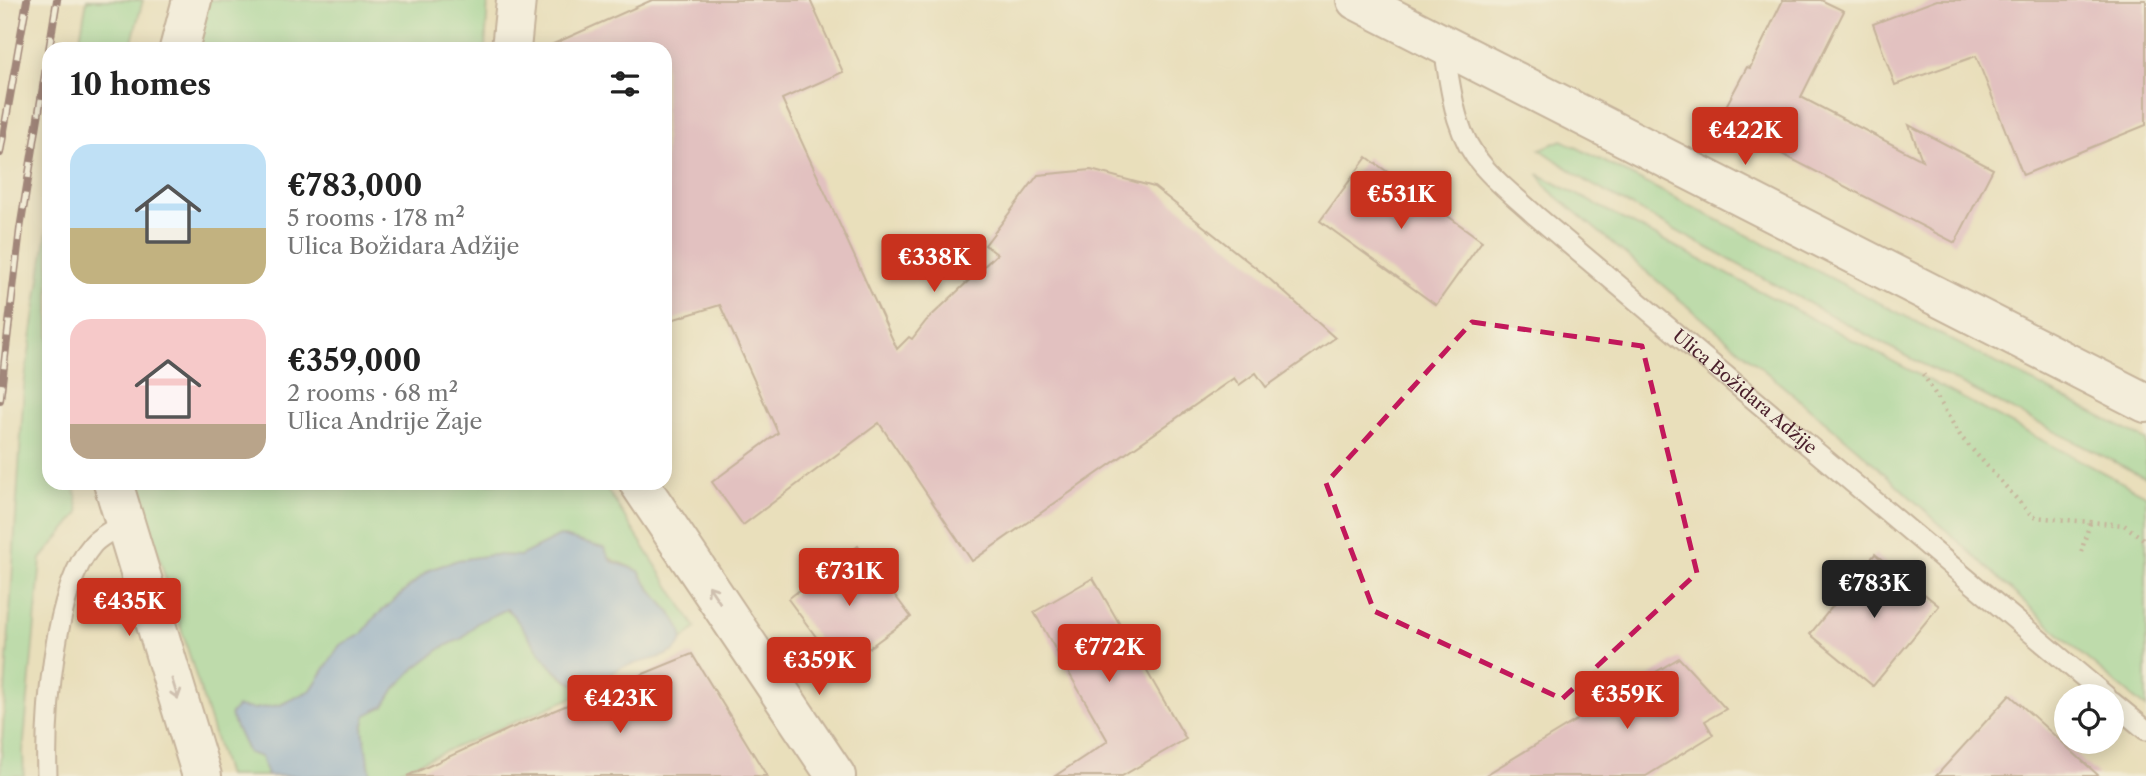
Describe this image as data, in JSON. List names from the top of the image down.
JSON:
{
  "streets": {
    "lane": ["Ulica Božidara Adžije"]
  },
  "page": {
    "heading": "10 homes",
    "price": [
      "€422K",
      "€531K",
      "€338K",
      "€731K",
      "€783K",
      "€435K",
      "€772K",
      "€359K",
      "€359K",
      "€423K"
    ],
    "list": [
      {
        "name": "€783,000",
        "note": "5 rooms · 178 m² · Ulica Božidara Adžije"
      },
      {
        "name": "€359,000",
        "note": "2 rooms · 68 m² · Ulica Andrije Žaje"
      }
    ]
  }
}
